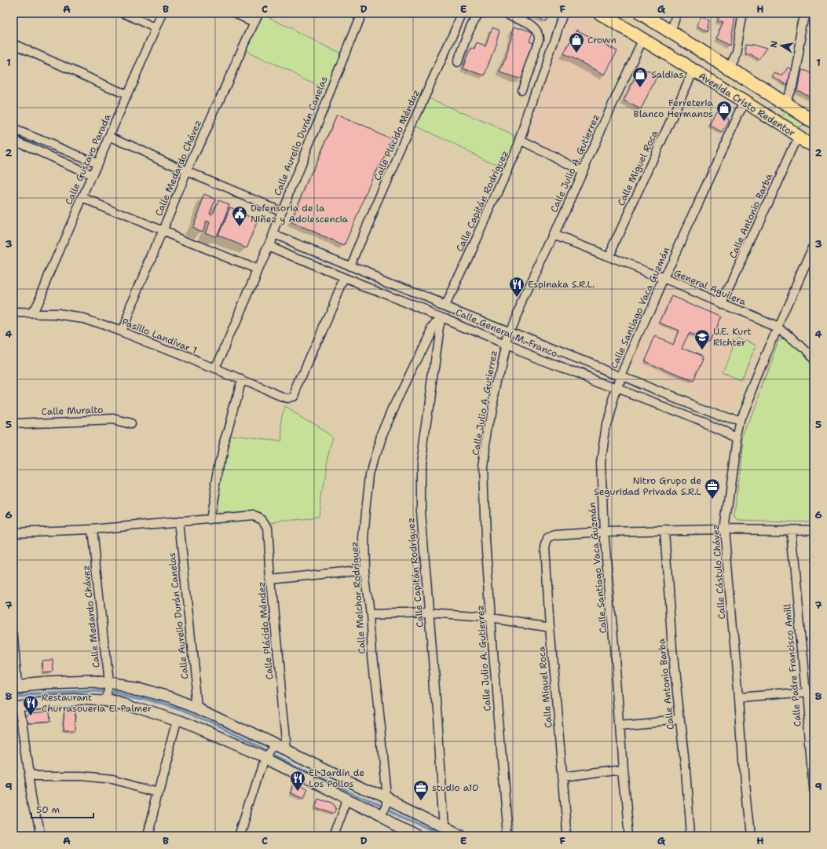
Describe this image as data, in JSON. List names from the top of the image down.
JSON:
{
  "streets": {
    "main road": ["Avenida Cristo Redentor"],
    "street": [
      "Calle Plácido Méndez",
      "Calle Aurelio Durán Canelas",
      "Calle Gustavo Parada",
      "Calle Julio A. Gutierrez",
      "Calle Medardo Chávez",
      "Calle Miguel Roca",
      "Calle Capitán Rodríguez",
      "Calle Antonio Barba",
      "General Aguilera",
      "Calle Santiago Vaca Guzmán",
      "Calle General M. Franco",
      "Pasillo Landívar 1",
      "Calle Muralto",
      "Calle Cástulo Chávez",
      "Calle Melchor Rodríguez",
      "Calle Padre Francisco Amill"
    ]
  },
  "crossings": [
    ["Avenida Cristo Redentor", "Calle Julio A. Gutierrez"],
    ["Avenida Cristo Redentor", "Calle Miguel Roca"],
    ["Avenida Cristo Redentor", "Calle Antonio Barba"],
    ["Avenida Cristo Redentor", "Calle Santiago Vaca Guzmán"],
    ["Calle Plácido Méndez", "Calle General M. Franco"],
    ["Calle Aurelio Durán Canelas", "Calle General M. Franco"],
    ["Calle Aurelio Durán Canelas", "Pasillo Landívar 1"],
    ["Calle Gustavo Parada", "Pasillo Landívar 1"],
    ["Calle Julio A. Gutierrez", "General Aguilera"],
    ["Calle Julio A. Gutierrez", "Calle General M. Franco"],
    ["Calle Medardo Chávez", "Pasillo Landívar 1"],
    ["Calle Miguel Roca", "General Aguilera"],
    ["Calle Miguel Roca", "Calle Santiago Vaca Guzmán"],
    ["Calle Capitán Rodríguez", "Calle General M. Franco"],
    ["Calle Capitán Rodríguez", "Calle Melchor Rodríguez"],
    ["Calle Antonio Barba", "General Aguilera"],
    ["General Aguilera", "Calle Santiago Vaca Guzmán"],
    ["General Aguilera", "Calle Cástulo Chávez"],
    ["Calle Santiago Vaca Guzmán", "Calle General M. Franco"],
    ["Calle General M. Franco", "Pasillo Landívar 1"],
    ["Calle General M. Franco", "Calle Cástulo Chávez"],
    ["Calle General M. Franco", "Calle Melchor Rodríguez"]
  ],
  "places": {
    "shop": ["Crown", "Saldias", "Ferreteria Blanco Hermanos"],
    "public building": ["Defensoria de la Niñez y Adolescencia"],
    "restaurant": ["Espinaka S.R.L.", "Restaurant Churrasoueria El Palmer", "El Jardín de Los Pollos"],
    "school or university": ["U.E. Kurt Richter"],
    "office": ["Nitro Grupo de Seguridad Privada S.R.L", "studio a10"]
  },
  "scale_bar": "50 m",
  "north": "left",
  "grid": {
    "columns": [
      "A",
      "B",
      "C",
      "D",
      "E",
      "F",
      "G",
      "H"
    ],
    "rows": [
      "1",
      "2",
      "3",
      "4",
      "5",
      "6",
      "7",
      "8",
      "9"
    ]
  }
}
